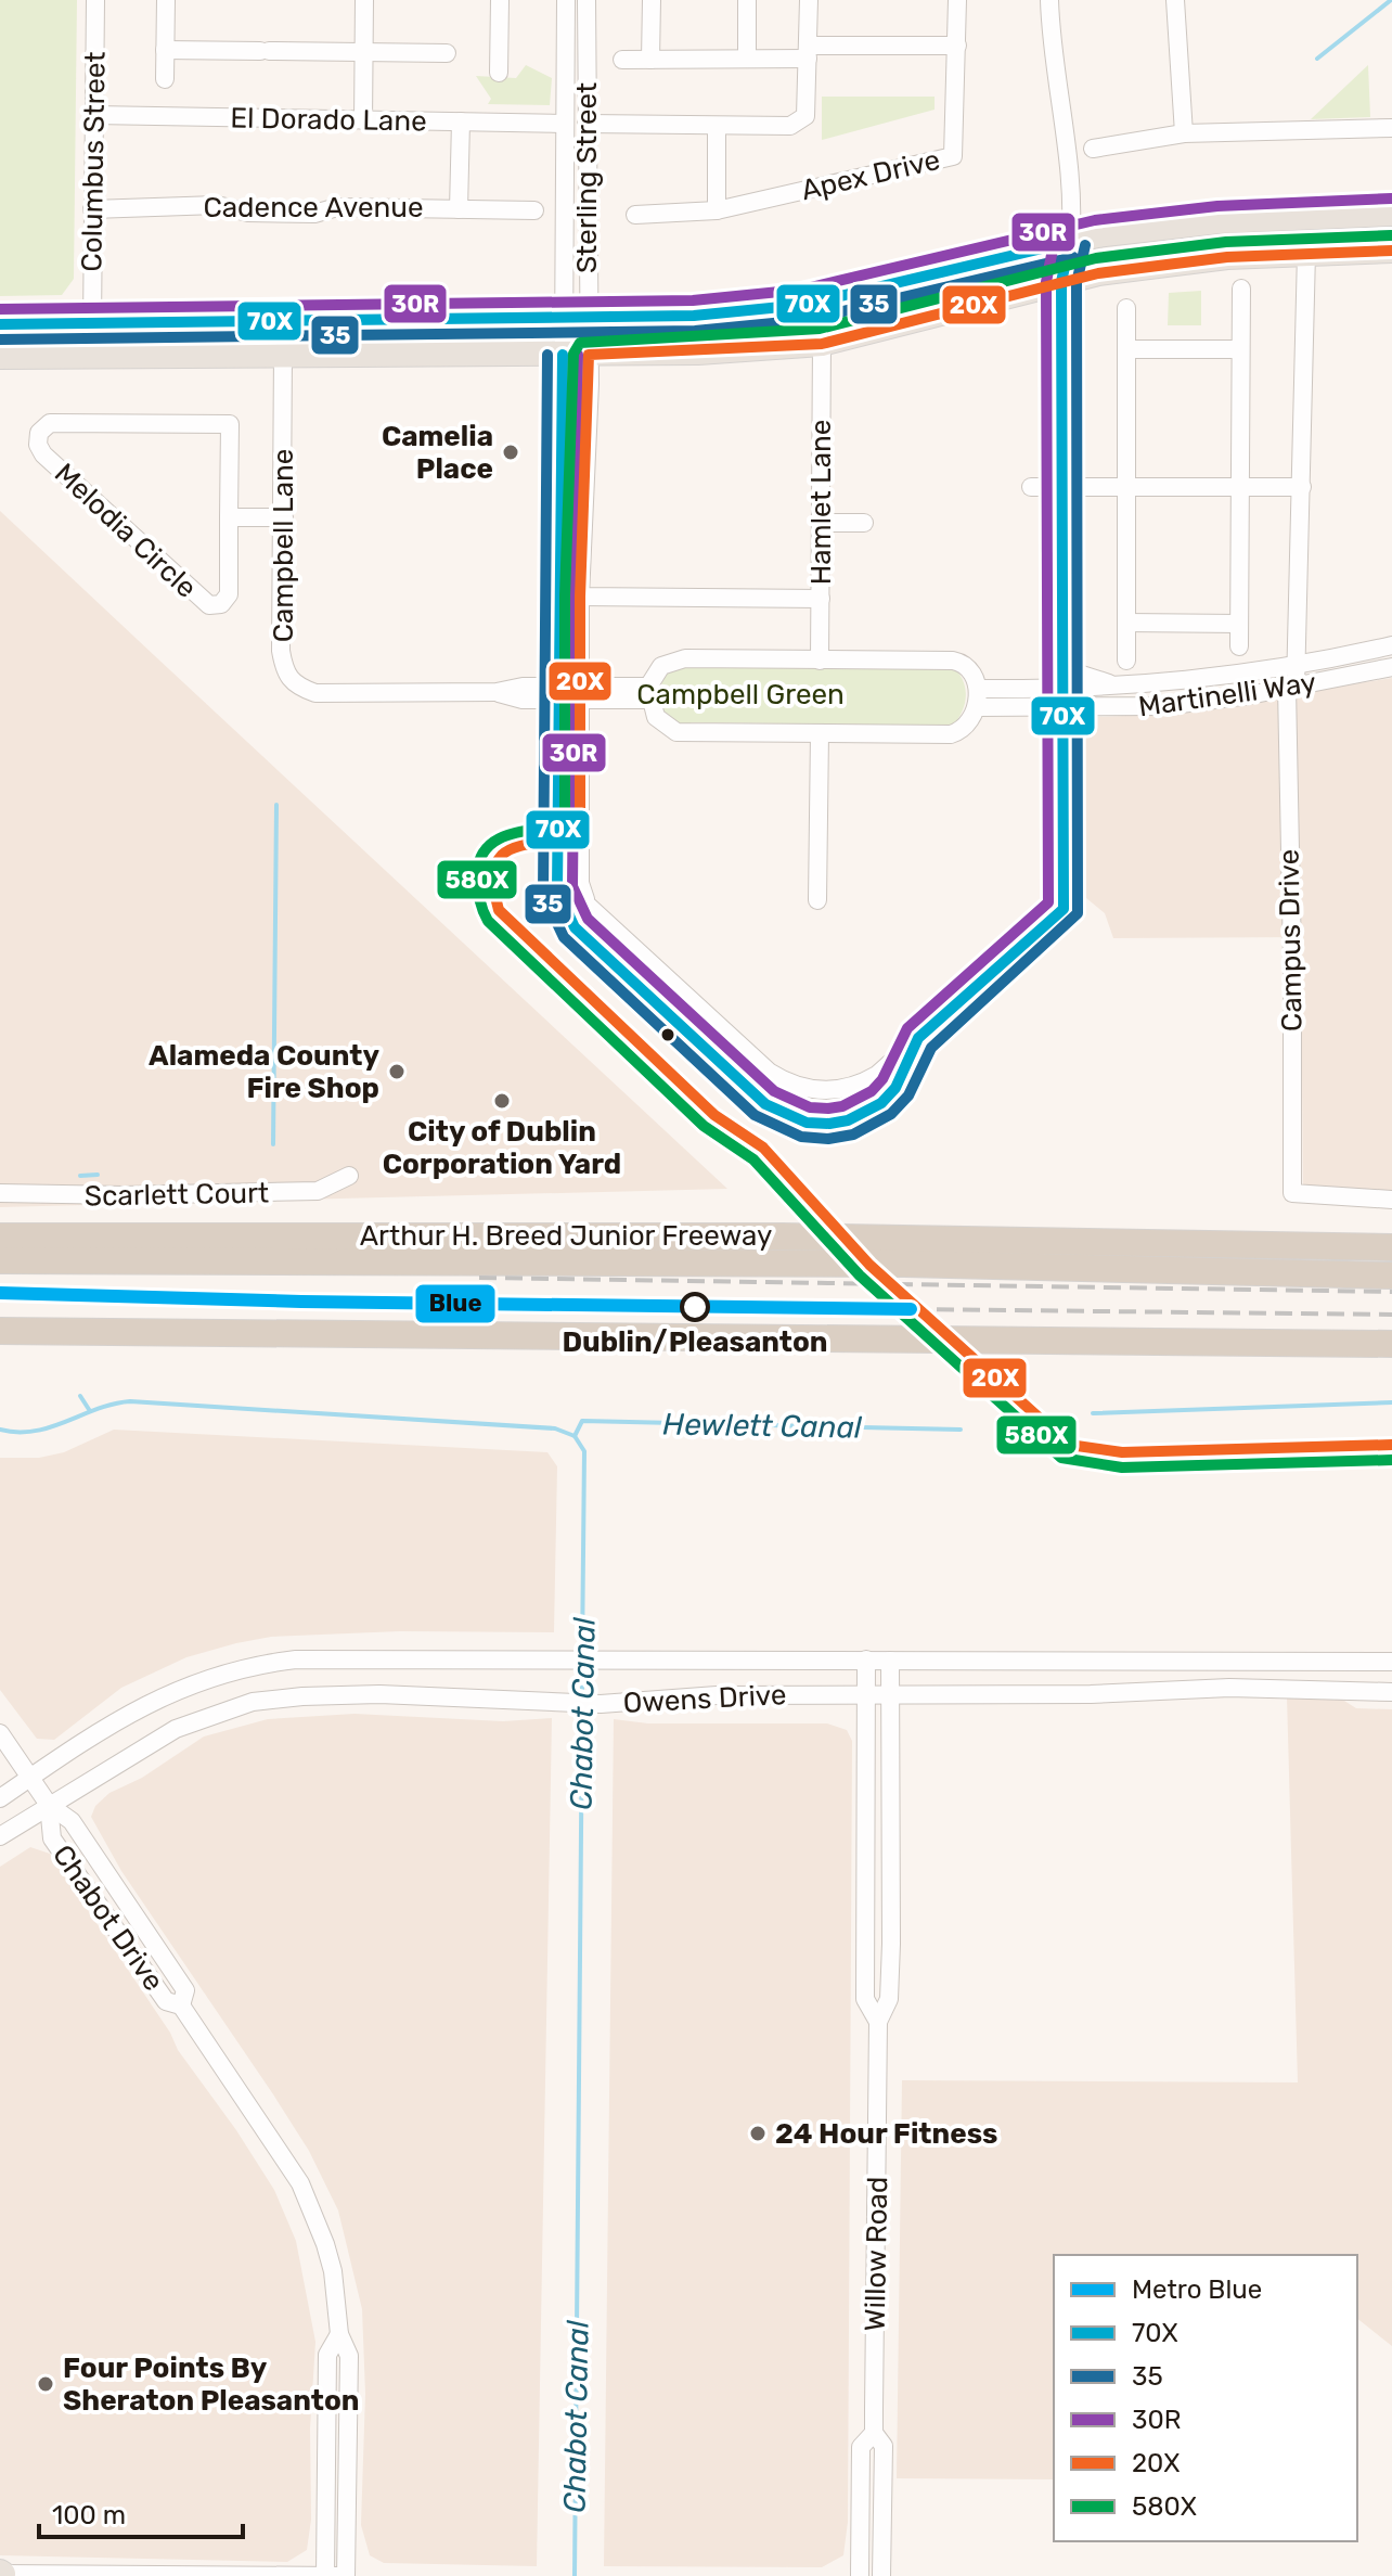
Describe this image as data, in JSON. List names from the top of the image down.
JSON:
{
  "streets": {
    "highway": ["Arthur H. Breed Junior Freeway"],
    "street": [
      "El Dorado Lane",
      "Columbus Street",
      "Apex Drive",
      "Sterling Street",
      "Cadence Avenue",
      "Hamlet Lane",
      "Melodia Circle",
      "Campbell Lane",
      "Martinelli Way",
      "Campus Drive",
      "Scarlett Court",
      "Owens Drive",
      "Chabot Drive",
      "Willow Road"
    ]
  },
  "crossings": [
    ["El Dorado Lane", "Columbus Street"],
    ["El Dorado Lane", "Sterling Street"],
    ["Columbus Street", "Cadence Avenue"],
    ["Sterling Street", "Campbell Lane"],
    ["Sterling Street", "Martinelli Way"],
    ["Martinelli Way", "Campus Drive"],
    ["Owens Drive", "Chabot Drive"],
    ["Owens Drive", "Willow Road"]
  ],
  "water": ["Hewlett Canal", "Chabot Canal"],
  "parks": ["Campbell Green"],
  "places": [
    "Camelia Place",
    "Alameda County Fire Shop",
    "City of Dublin Corporation Yard",
    "Dublin/Pleasanton",
    "24 Hour Fitness",
    "Four Points By Sheraton Pleasanton"
  ],
  "lines": [
    "transit line 30R",
    "transit line 580X",
    "transit line 70X",
    "transit line 35",
    "transit line 20X",
    "metro line Blue"
  ],
  "legend": [
    "Metro Blue",
    "70X",
    "35",
    "30R",
    "20X",
    "580X"
  ],
  "scale_bar": "100 m"
}
